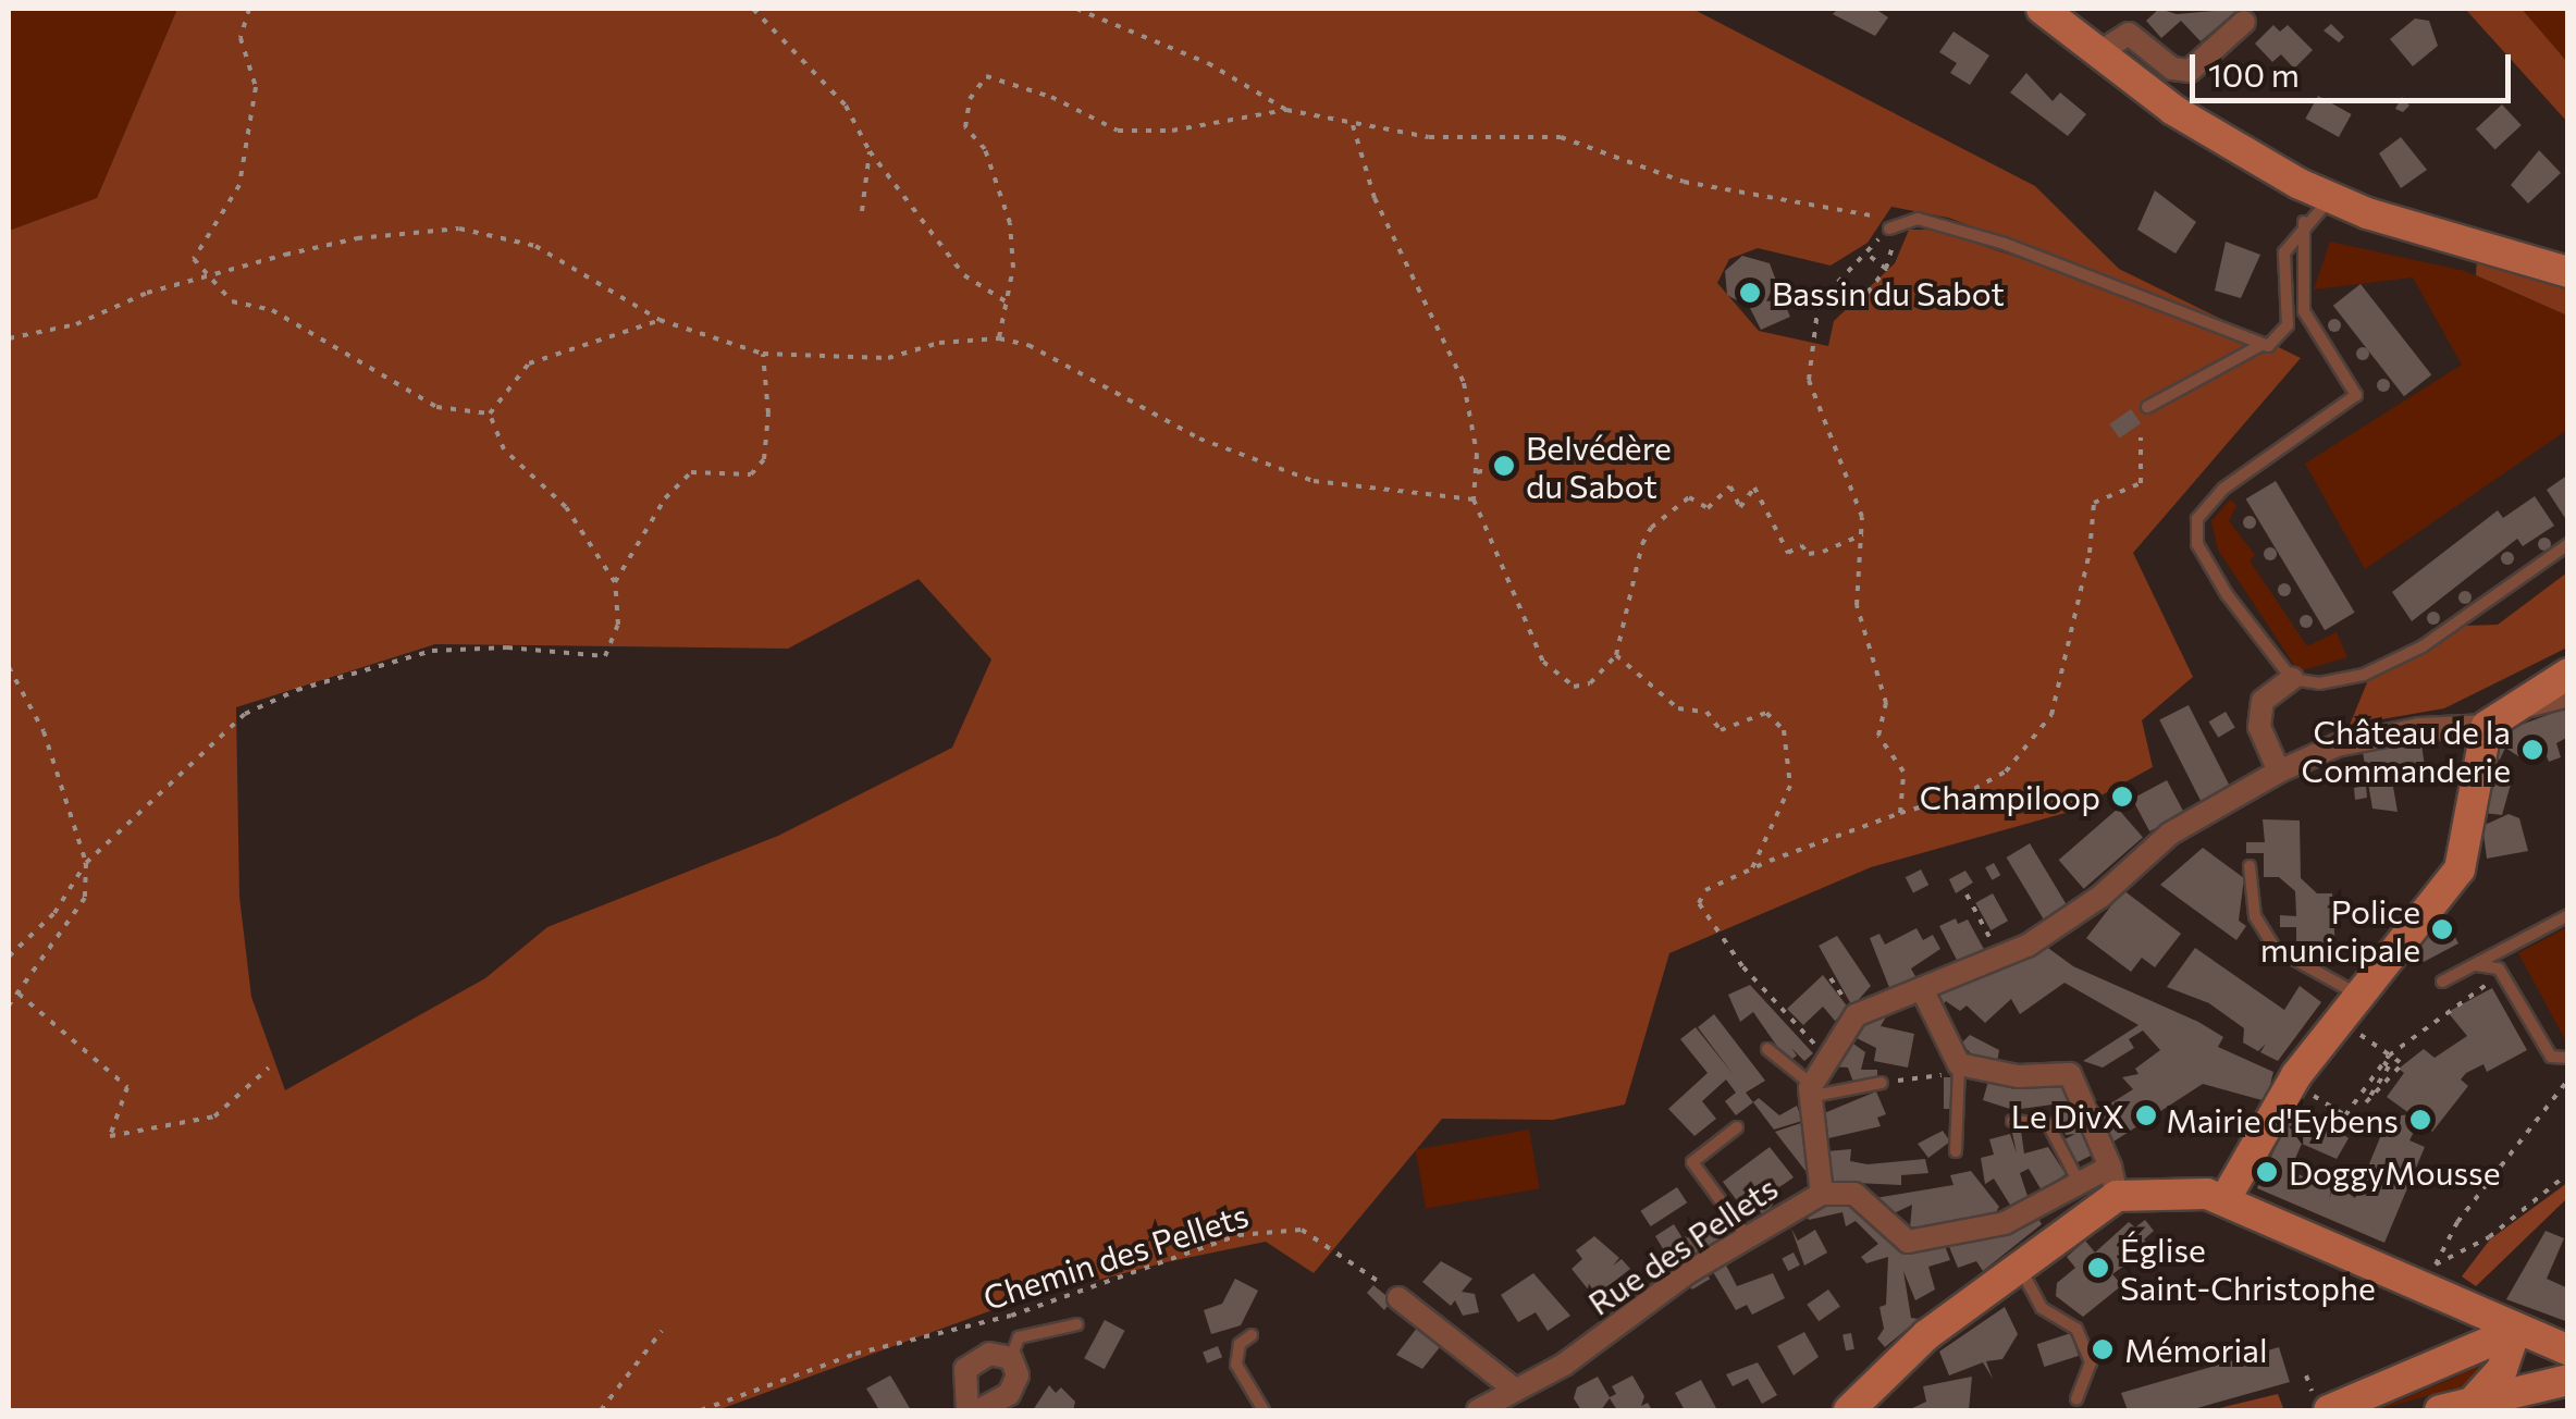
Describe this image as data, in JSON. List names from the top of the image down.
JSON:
{
  "streets": {
    "street": ["Rue des Pellets"],
    "path": ["Chemin des Pellets"]
  },
  "places": [
    "Bassin du Sabot",
    "Belvédère du Sabot",
    "Château de la Commanderie",
    "Champiloop",
    "Police municipale",
    "Le DivX",
    "Mairie d'Eybens",
    "DoggyMousse",
    "Église Saint-Christophe",
    "Mémorial"
  ],
  "scale_bar": "100 m"
}
